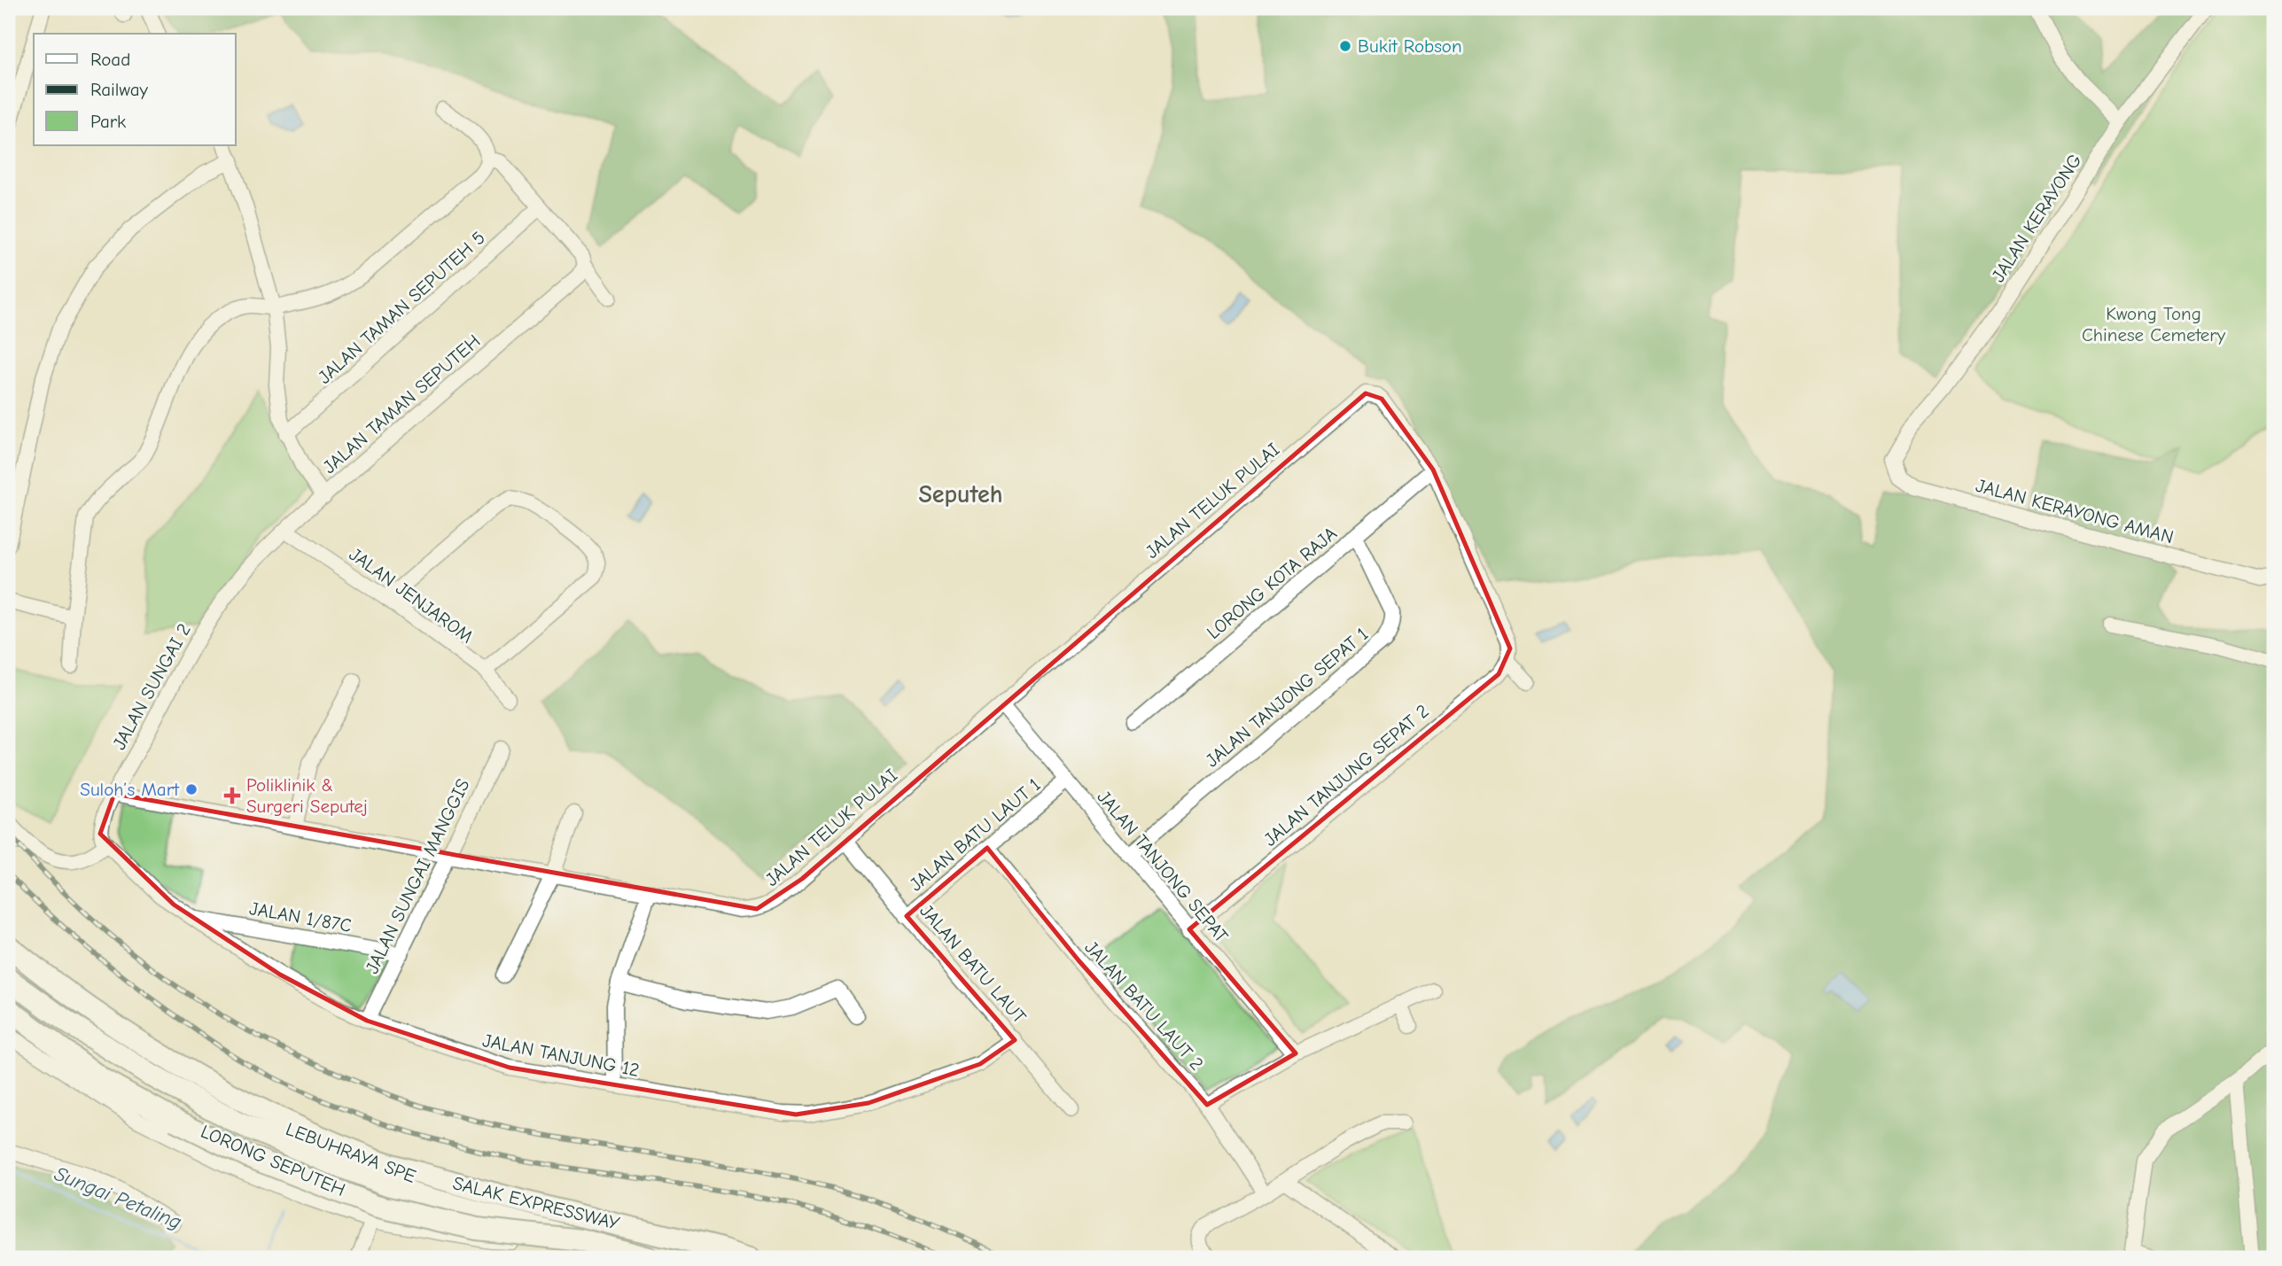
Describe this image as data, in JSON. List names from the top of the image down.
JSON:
{
  "streets": {
    "highway": ["LEBUHRAYA SPE", "SALAK EXPRESSWAY"],
    "street": [
      "JALAN KERAYONG",
      "JALAN TAMAN SEPUTEH 5",
      "JALAN TAMAN SEPUTEH",
      "JALAN TELUK PULAI",
      "JALAN KERAYONG AMAN",
      "LORONG KOTA RAJA",
      "JALAN JENJAROM",
      "JALAN SUNGAI 2",
      "JALAN TANJONG SEPAT 1",
      "JALAN TANJUNG SEPAT 2",
      "JALAN BATU LAUT 1",
      "JALAN TANJONG SEPAT",
      "JALAN SUNGAI MANGGIS",
      "JALAN 1/87C",
      "JALAN BATU LAUT",
      "JALAN BATU LAUT 2",
      "JALAN TANJUNG 12",
      "LORONG SEPUTEH"
    ]
  },
  "crossings": [
    ["JALAN KERAYONG", "JALAN KERAYONG AMAN"],
    ["JALAN TAMAN SEPUTEH 5", "JALAN TAMAN SEPUTEH"],
    ["JALAN TAMAN SEPUTEH", "JALAN SUNGAI 2"],
    ["JALAN TELUK PULAI", "LORONG KOTA RAJA"],
    ["JALAN TELUK PULAI", "JALAN SUNGAI 2"],
    ["JALAN TELUK PULAI", "JALAN TANJONG SEPAT"],
    ["JALAN TELUK PULAI", "JALAN SUNGAI MANGGIS"],
    ["JALAN TELUK PULAI", "JALAN BATU LAUT"],
    ["LORONG KOTA RAJA", "JALAN TANJONG SEPAT 1"],
    ["JALAN JENJAROM", "JALAN SUNGAI 2"],
    ["JALAN SUNGAI 2", "JALAN TANJUNG 12"],
    ["JALAN TANJONG SEPAT 1", "JALAN TANJONG SEPAT"],
    ["JALAN TANJUNG SEPAT 2", "JALAN TANJONG SEPAT"],
    ["JALAN BATU LAUT 1", "JALAN TANJONG SEPAT"],
    ["JALAN BATU LAUT 1", "JALAN BATU LAUT"],
    ["JALAN BATU LAUT 1", "JALAN BATU LAUT 2"],
    ["JALAN SUNGAI MANGGIS", "JALAN 1/87C"],
    ["JALAN SUNGAI MANGGIS", "JALAN TANJUNG 12"],
    ["JALAN 1/87C", "JALAN TANJUNG 12"],
    ["JALAN BATU LAUT", "JALAN TANJUNG 12"],
    ["LORONG SEPUTEH", "SALAK EXPRESSWAY"]
  ],
  "districts": ["Seputeh"],
  "water": ["Sungai Petaling"],
  "parks": ["Kwong Tong Chinese Cemetery"],
  "places": {
    "other": ["Bukit Robson", "Suloh’s Mart"],
    "health": ["Poliklinik & Surgeri Seputej"]
  },
  "legend": ["Road", "Railway", "Park"]
}
